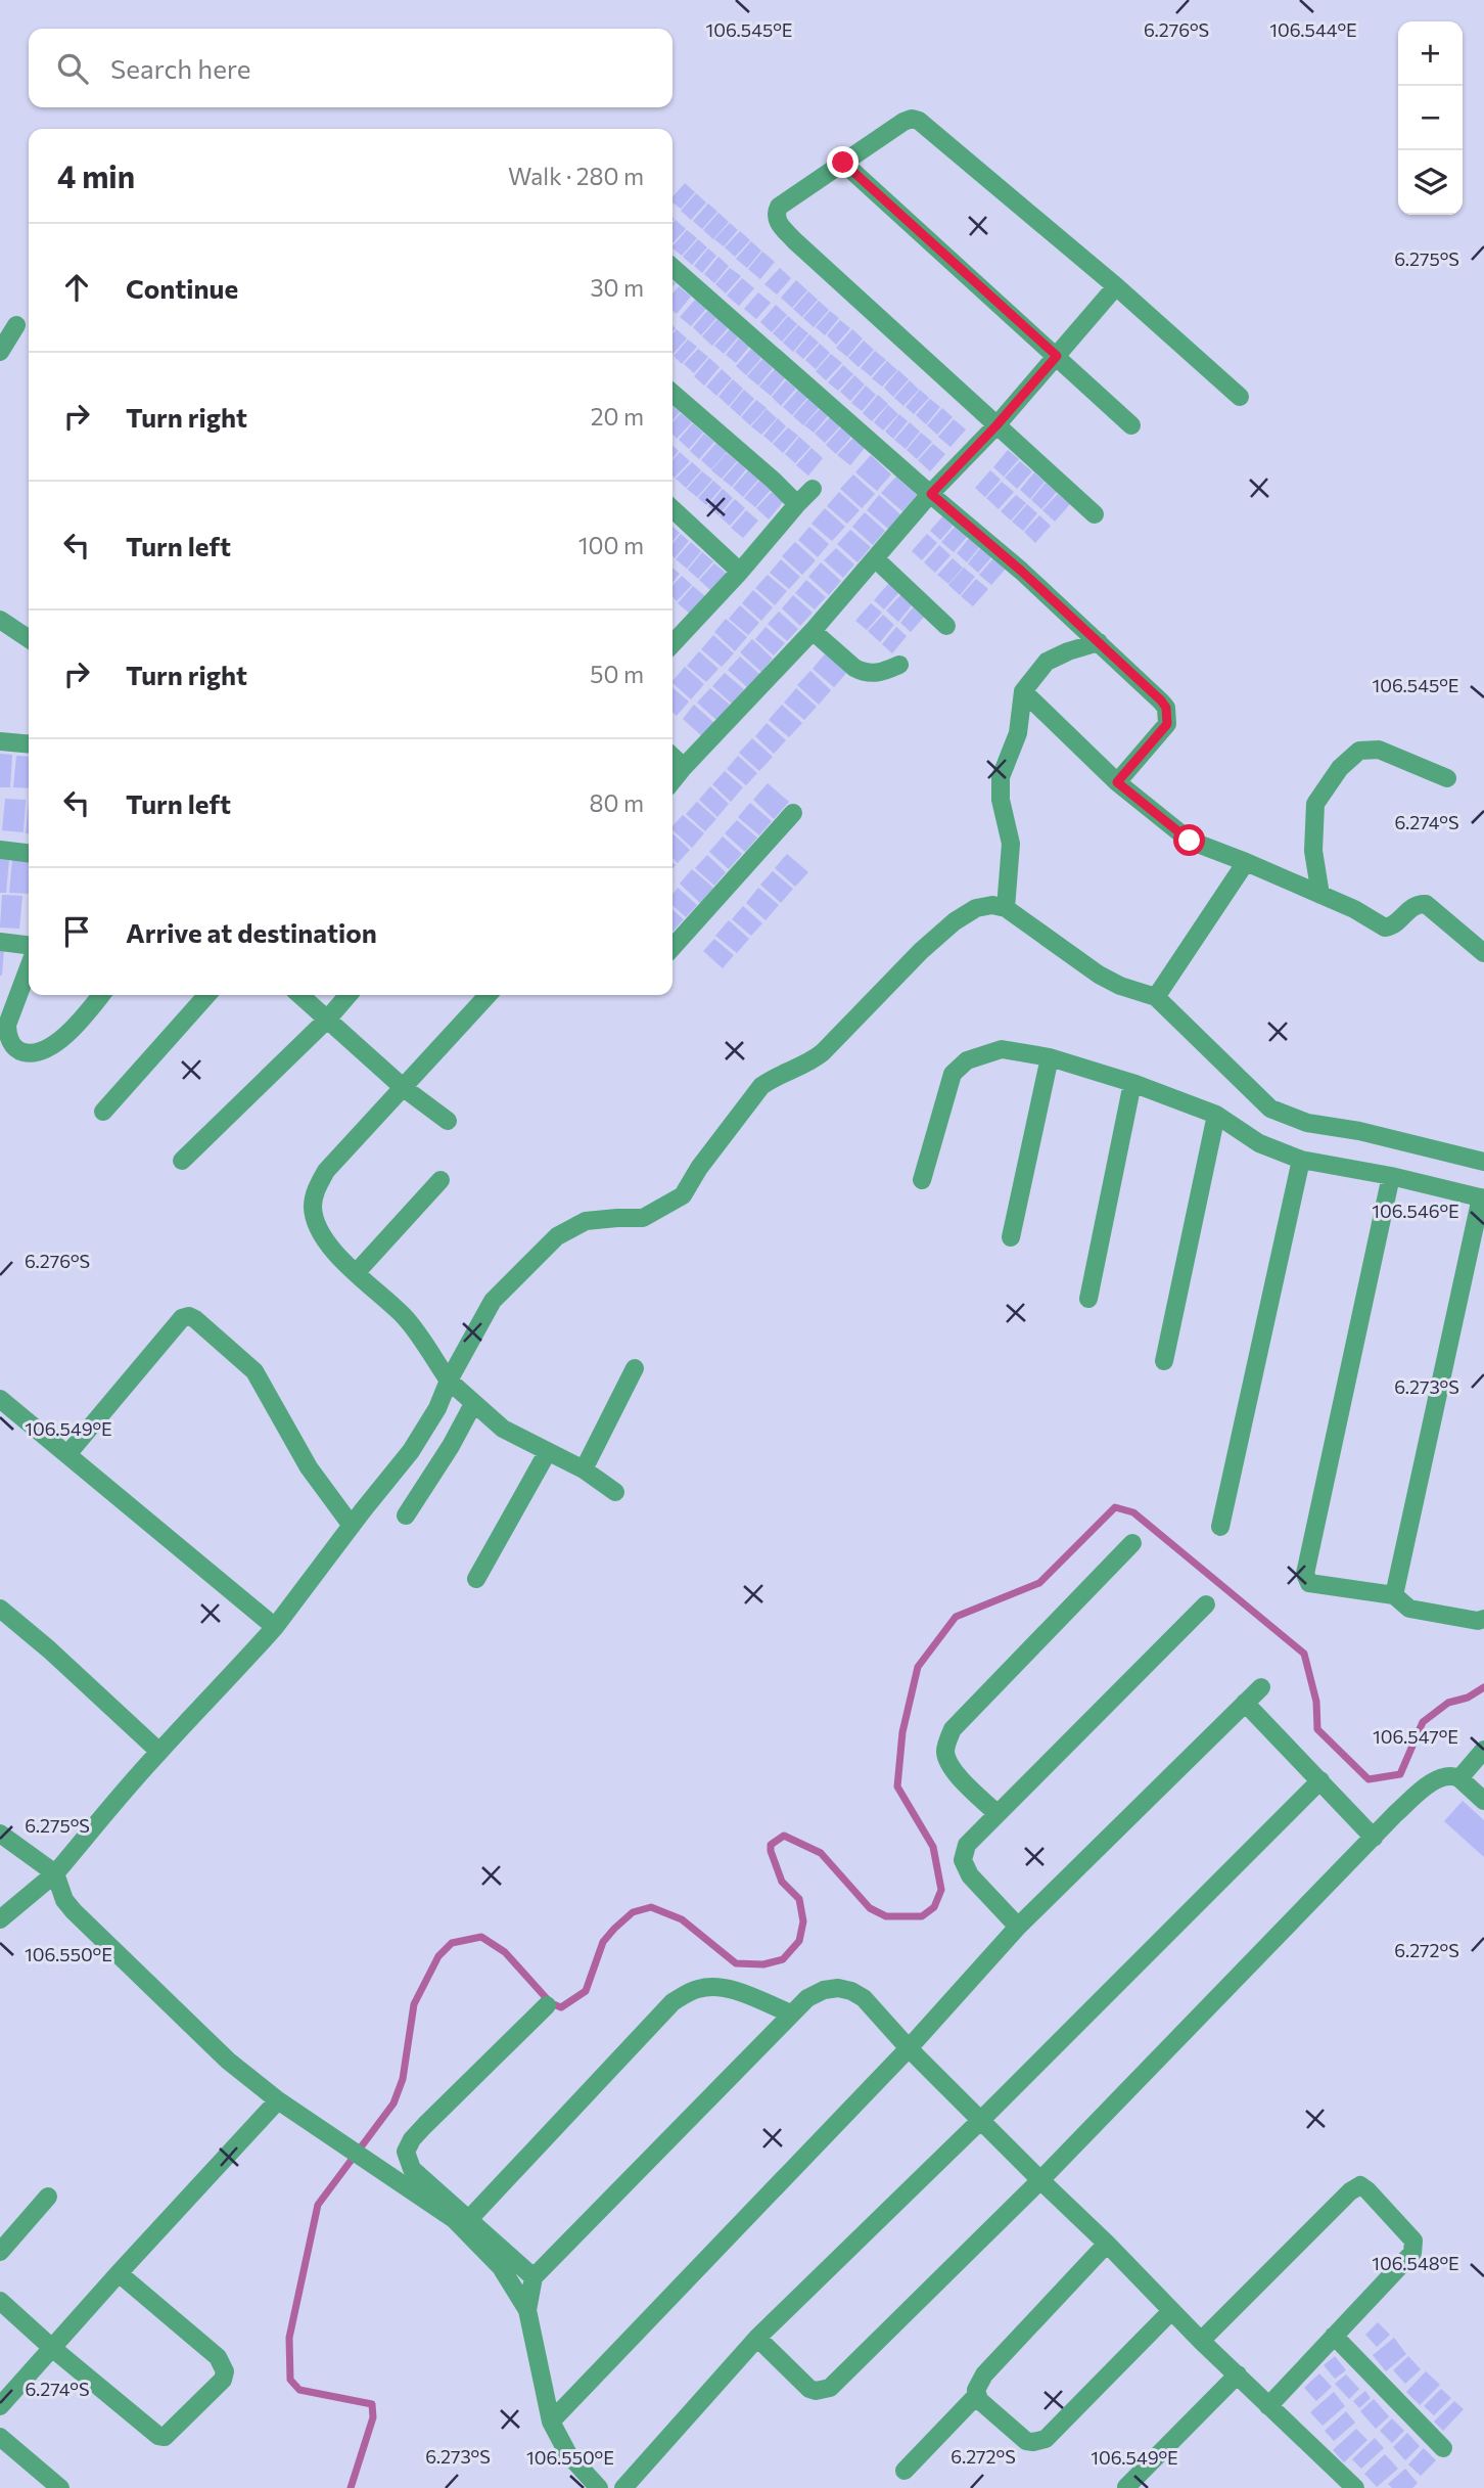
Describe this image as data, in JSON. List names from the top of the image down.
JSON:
{
  "page": {
    "map_buttons": ["+", "−"],
    "search": "Search here",
    "heading": ["4 min", "Walk · 280 m"],
    "list": [
      ["Continue", "30 m"],
      ["Turn right", "20 m"],
      ["Turn left", "100 m"],
      ["Turn right", "50 m"],
      ["Turn left", "80 m"],
      "Arrive at destination"
    ]
  },
  "coordinates": [
    "106.545°E",
    "106.544°E",
    "6.276°S",
    "6.275°S",
    "6.274°S",
    "106.546°E",
    "6.273°S",
    "106.549°E",
    "106.547°E",
    "6.272°S",
    "106.550°E",
    "106.548°E"
  ]
}
